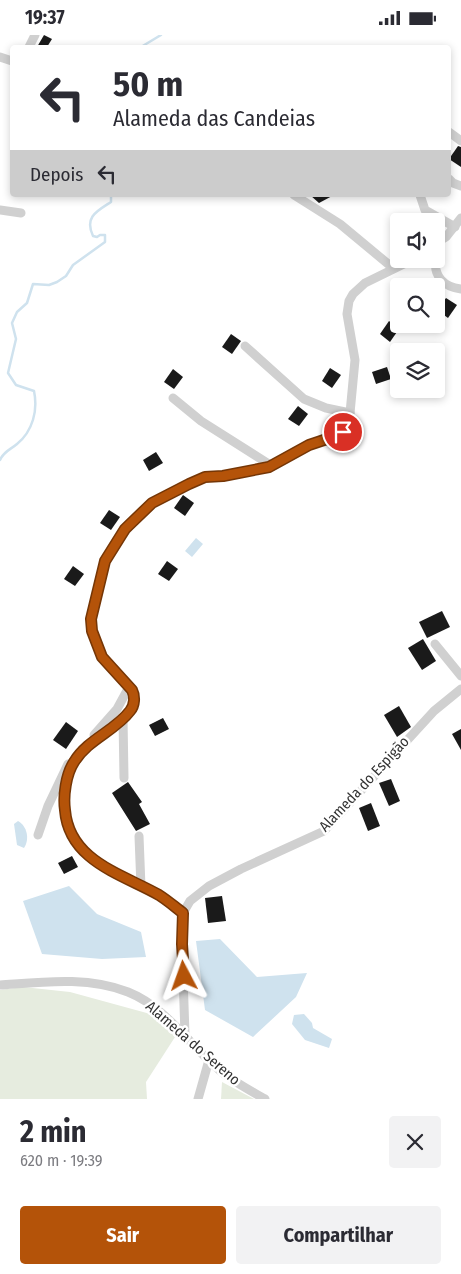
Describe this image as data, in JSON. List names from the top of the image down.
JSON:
{
  "streets": {
    "street": ["Alameda do Espigão", "Alameda do Sereno"]
  },
  "page": {
    "status": "19:37",
    "turn": ["50 m", "Alameda das Candeias"],
    "then": "Depois",
    "heading": ["2 min", "620 m · 19:39"],
    "buttons": ["Sair", "Compartilhar"]
  }
}
